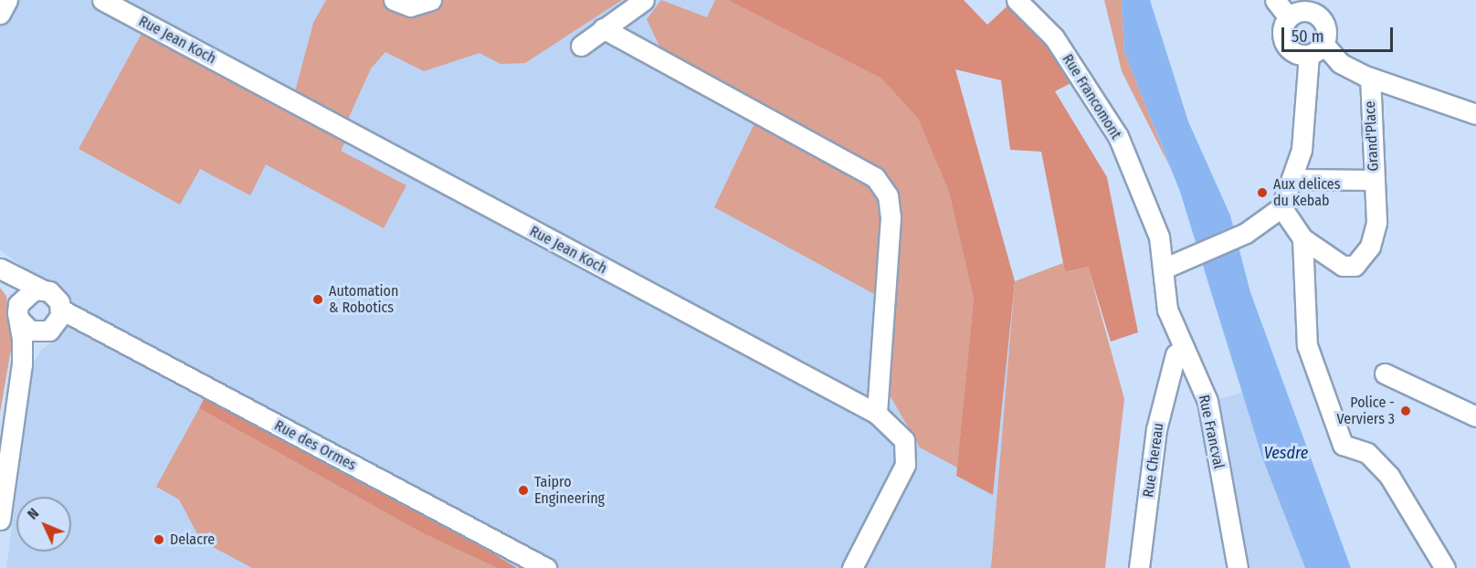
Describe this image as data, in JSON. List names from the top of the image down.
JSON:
{
  "streets": {
    "street": [
      "Rue Jean Koch",
      "Rue Francomont",
      "Grand'Place",
      "Rue Francval",
      "Rue des Ormes",
      "Rue Chereau"
    ]
  },
  "crossings": [
    ["Rue Francomont", "Grand'Place"],
    ["Rue Francomont", "Rue Francval"],
    ["Grand'Place", "Rue Francval"]
  ],
  "water": ["Vesdre"],
  "places": [
    "Aux delices du Kebab",
    "Automation & Robotics",
    "Police - Verviers 3",
    "Taipro Engineering",
    "Delacre"
  ],
  "scale_bar": "50 m",
  "north": "top left"
}
